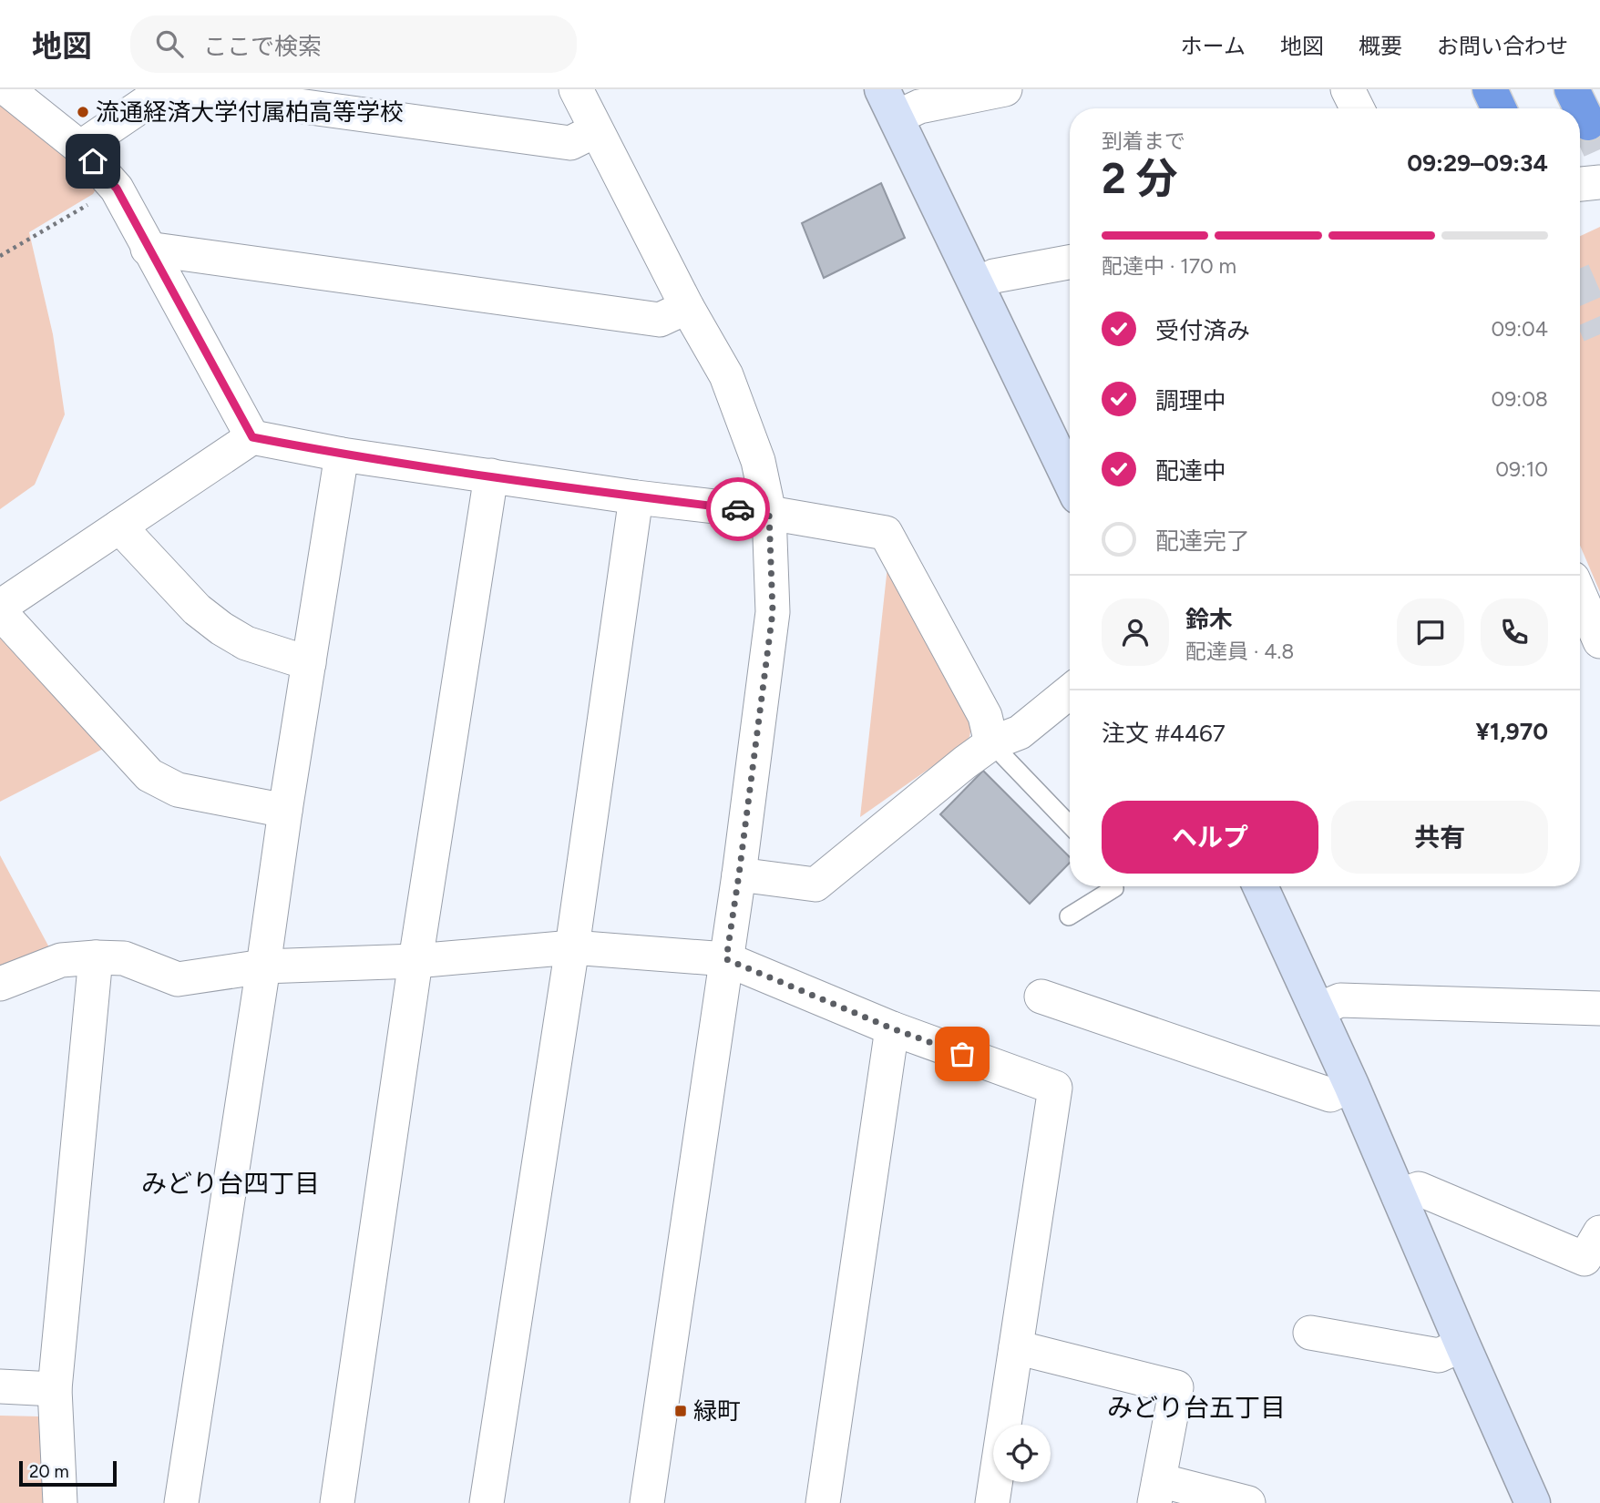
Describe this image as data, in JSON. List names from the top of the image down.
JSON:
{
  "districts": ["みどり台四丁目", "みどり台五丁目"],
  "places": {
    "other": ["流通経済大学付属柏高等学校"],
    "transit": ["緑町"]
  },
  "scale_bar": "20 m",
  "page": {
    "header": "地図",
    "search": "ここで検索",
    "nav": [
      "ホーム",
      "地図",
      "概要",
      "お問い合わせ"
    ],
    "heading": ["2 分", "到着まで", "09:29–09:34"],
    "panel": [
      "鈴木",
      "配達員 · 4.8",
      "注文 #4467",
      "¥1,970"
    ],
    "bar": "配達中 · 170 m",
    "list": [
      ["受付済み", "09:04"],
      ["調理中", "09:08"],
      ["配達中", "09:10"],
      "配達完了"
    ],
    "buttons": ["ヘルプ", "共有"],
    "scale": "20 m"
  }
}
